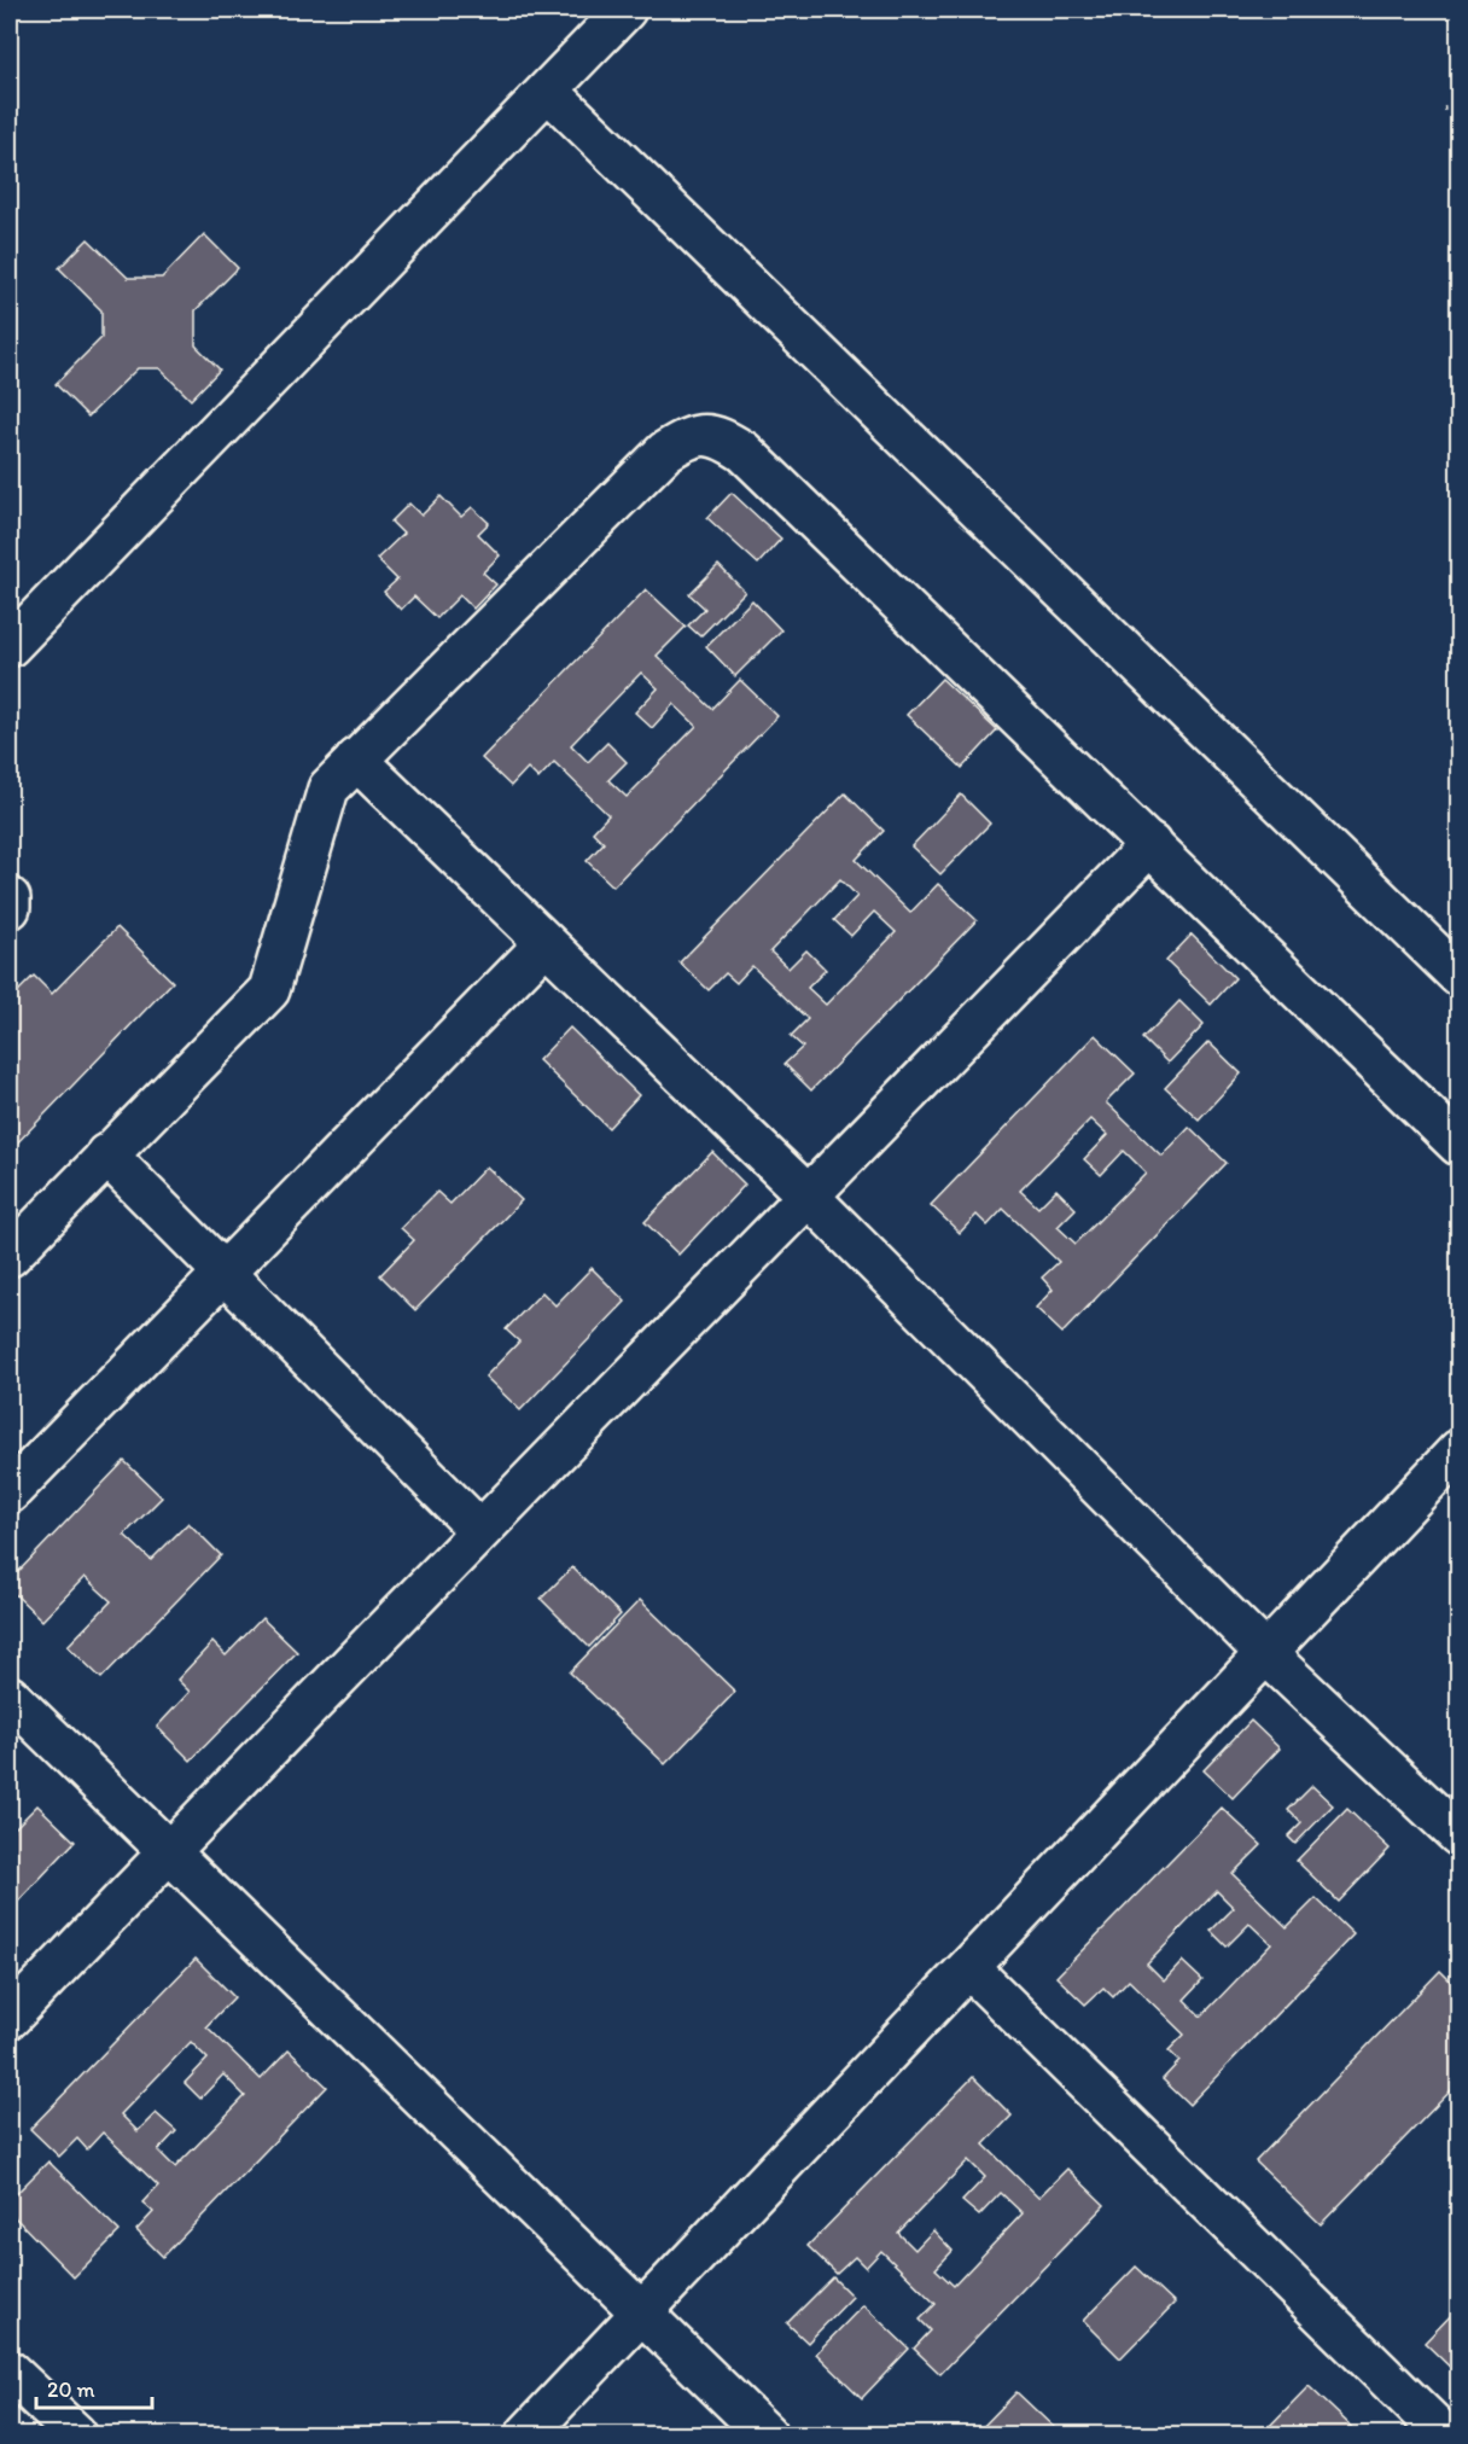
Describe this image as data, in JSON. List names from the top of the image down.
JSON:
{
  "scale_bar": "20 m"
}
